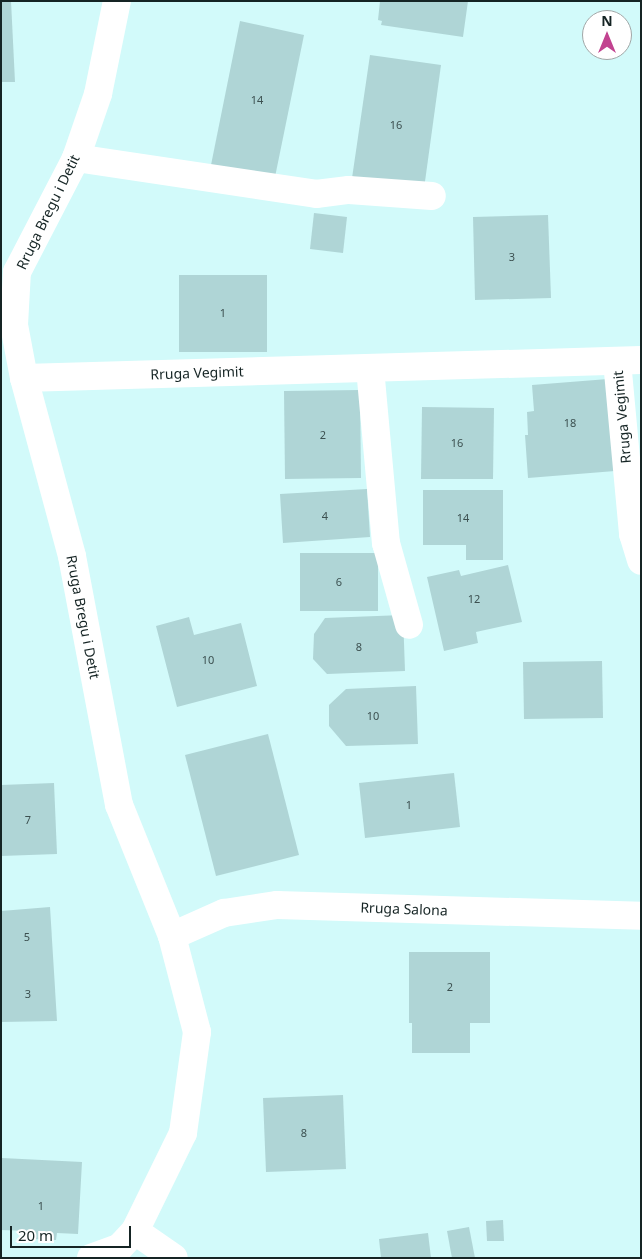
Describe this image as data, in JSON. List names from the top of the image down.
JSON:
{
  "streets": {
    "street": ["Rruga Bregu i Detit", "Rruga Vegimit", "Rruga Salona"]
  },
  "crossings": [
    ["Rruga Bregu i Detit", "Rruga Vegimit"],
    ["Rruga Bregu i Detit", "Rruga Salona"]
  ],
  "house_numbers": [
    "14",
    "16",
    "3",
    "1",
    "18",
    "2",
    "16",
    "4",
    "14",
    "6",
    "12",
    "8",
    "10",
    "10",
    "1",
    "7",
    "5",
    "2",
    "3",
    "8",
    "1"
  ],
  "scale_bar": "20 m",
  "north": "top"
}
